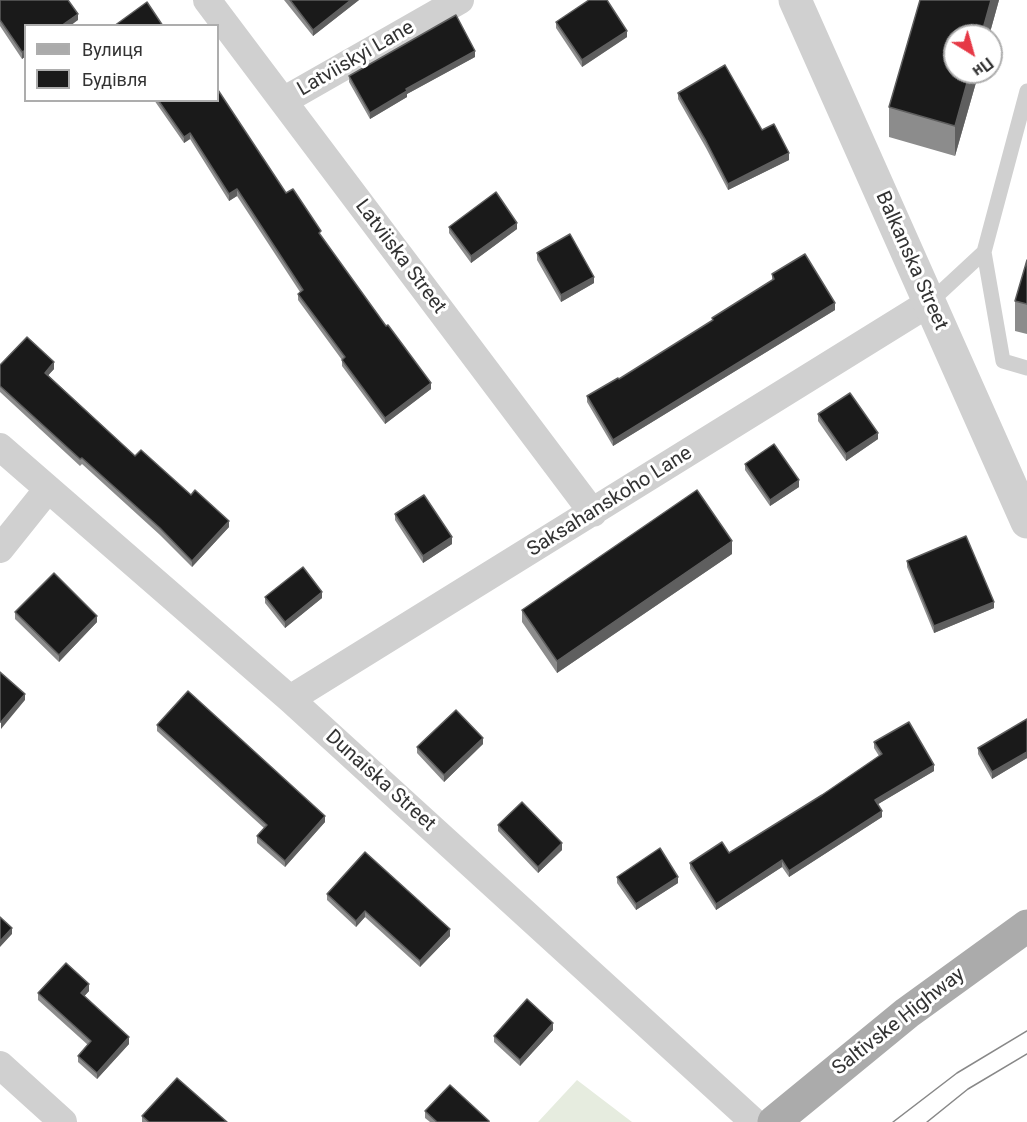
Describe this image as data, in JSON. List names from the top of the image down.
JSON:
{
  "streets": {
    "main road": ["Saltivske Highway"],
    "street": [
      "Latviiskyi Lane",
      "Latviiska Street",
      "Balkanska Street",
      "Saksahanskoho Lane",
      "Dunaiska Street"
    ]
  },
  "crossings": [
    ["Latviiskyi Lane", "Latviiska Street"],
    ["Latviiska Street", "Saksahanskoho Lane"],
    ["Balkanska Street", "Saksahanskoho Lane"],
    ["Saksahanskoho Lane", "Dunaiska Street"]
  ],
  "legend": ["Вулиця", "Будівля"],
  "north": "bottom right"
}
